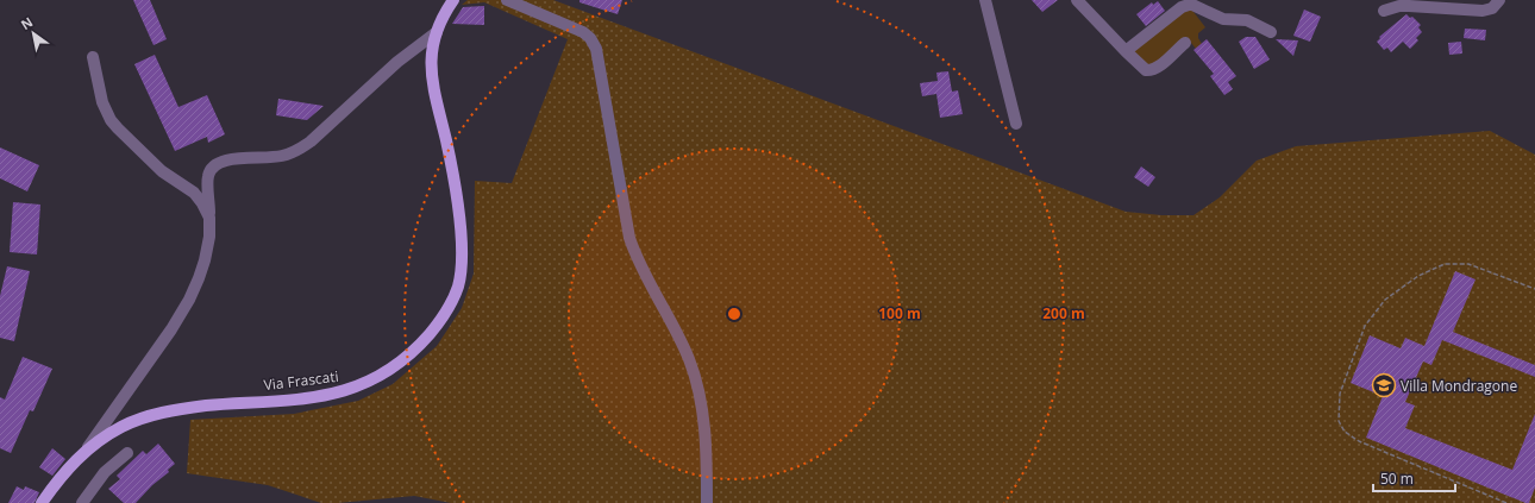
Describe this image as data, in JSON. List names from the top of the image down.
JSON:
{
  "streets": {
    "main road": ["Via Frascati"]
  },
  "places": {
    "school or university": ["Villa Mondragone"]
  },
  "scale_bar": "50 m",
  "north": "top left",
  "rings": ["100 m", "200 m"]
}
